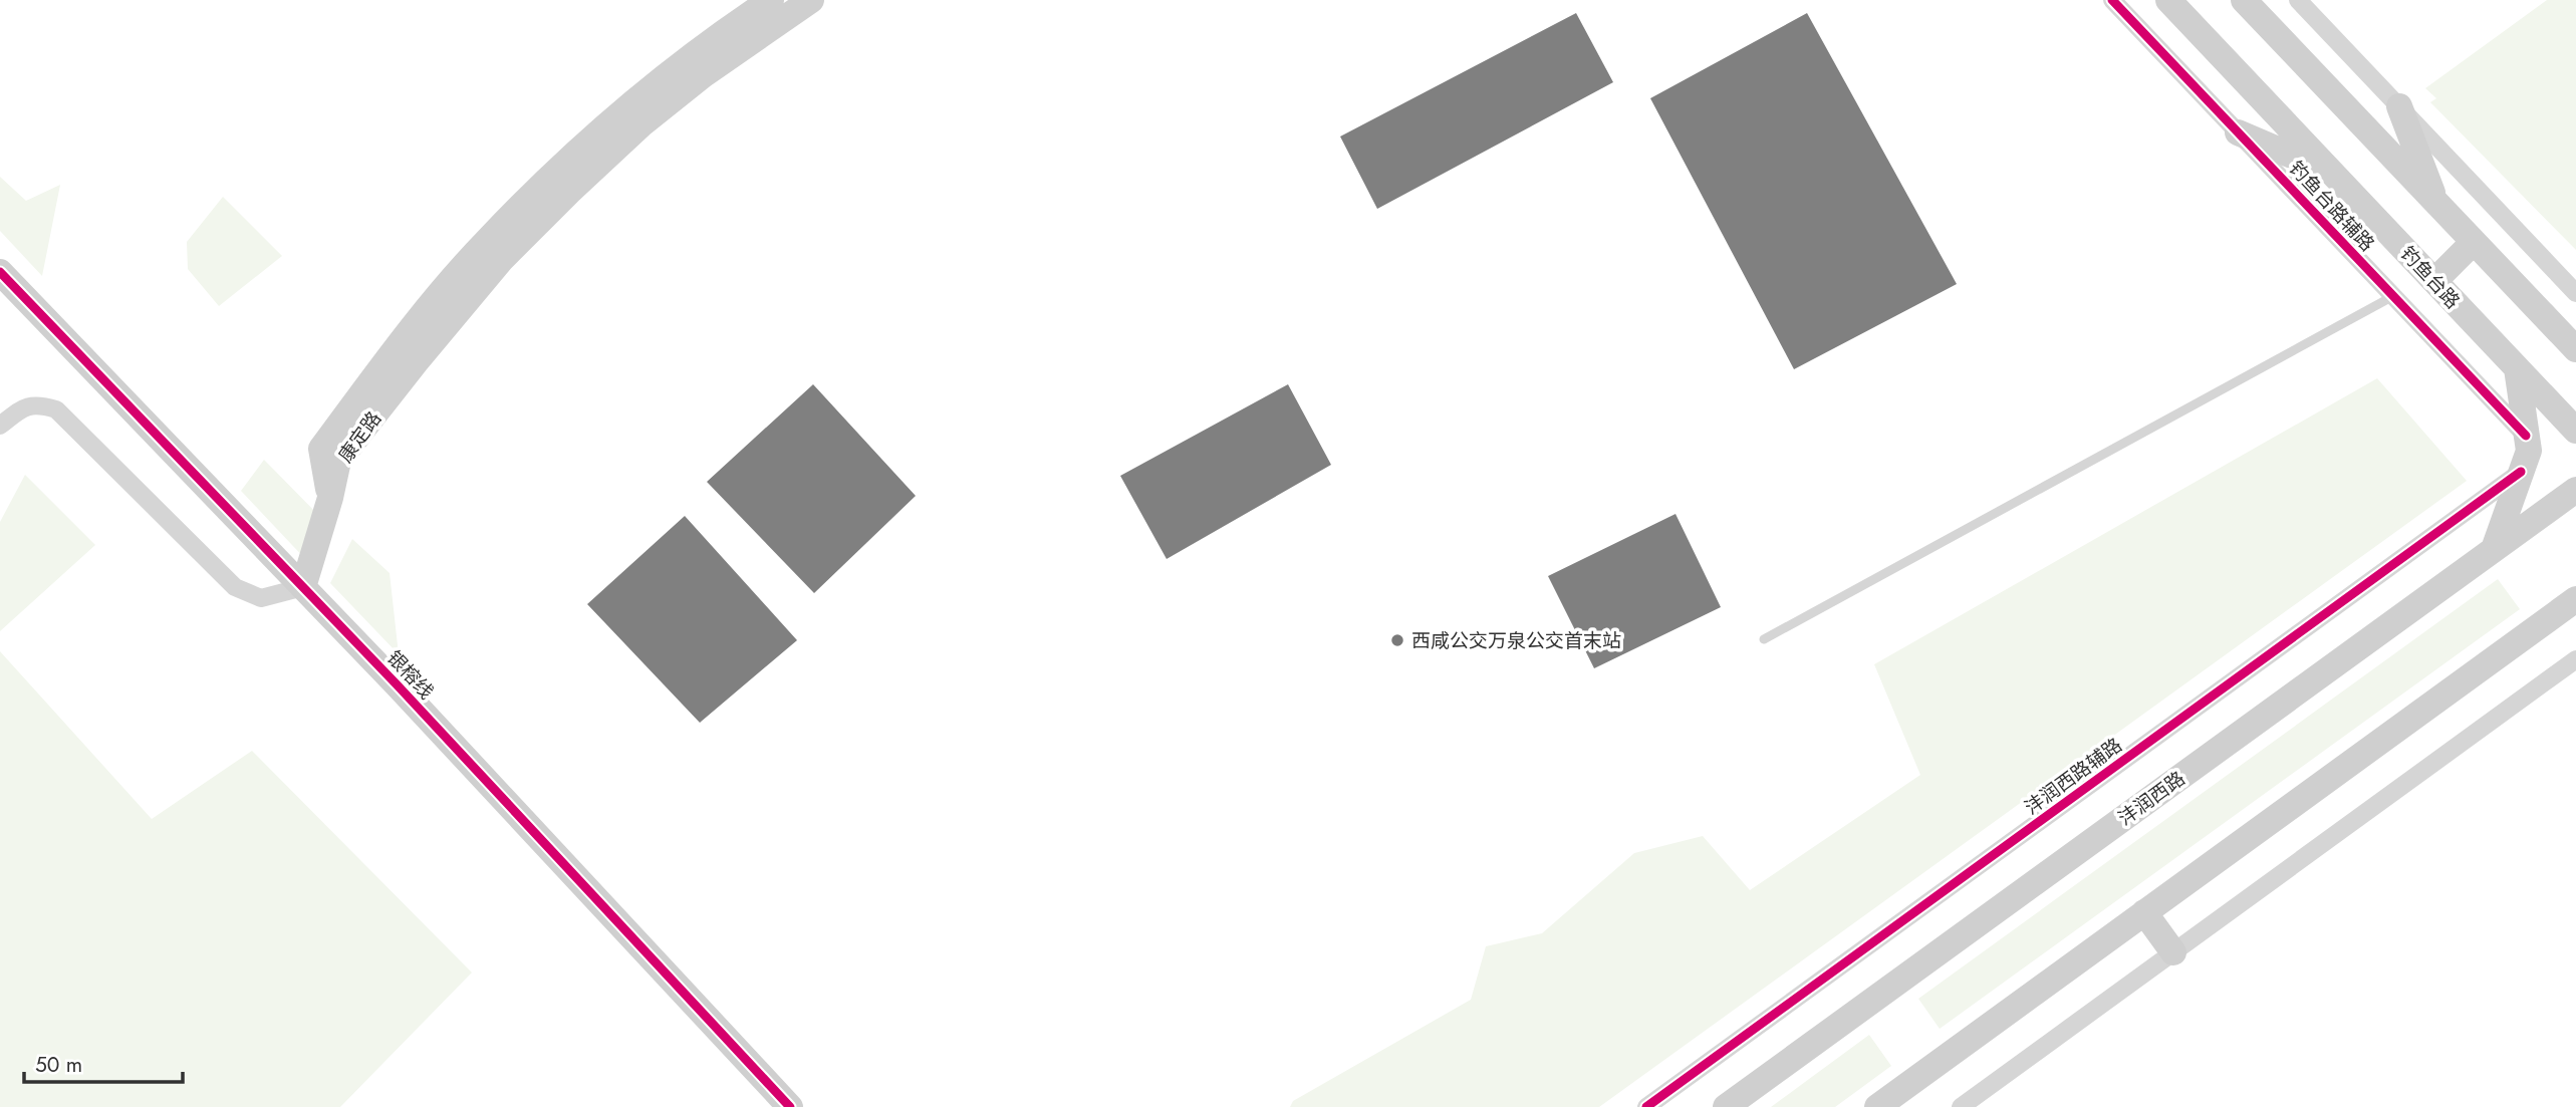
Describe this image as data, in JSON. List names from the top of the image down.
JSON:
{
  "streets": {
    "main road": [
      "钓鱼台路",
      "康定路",
      "银榕线",
      "沣润西路"
    ],
    "street": ["钓鱼台路辅路", "沣润西路辅路"]
  },
  "places": ["西咸公交万泉公交首末站"],
  "scale_bar": "50 m"
}
